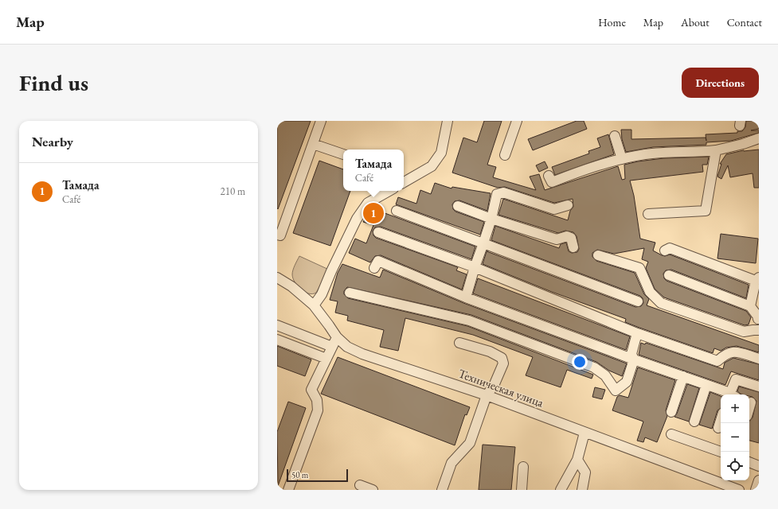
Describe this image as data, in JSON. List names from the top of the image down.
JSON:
{
  "streets": {
    "street": ["Техническая улица"]
  },
  "scale_bar": "50 m",
  "page": {
    "header": "Map",
    "nav": [
      "Home",
      "Map",
      "About",
      "Contact"
    ],
    "buttons": "Directions",
    "title": "Find us",
    "heading": "Nearby",
    "popup": ["Тамада", "Café"],
    "list": [
      {
        "mark": "1",
        "name": "Тамада",
        "note": "Café",
        "value": "210 m"
      }
    ],
    "pins": "1",
    "map_buttons": ["+", "−"],
    "scale": "50 m"
  }
}
